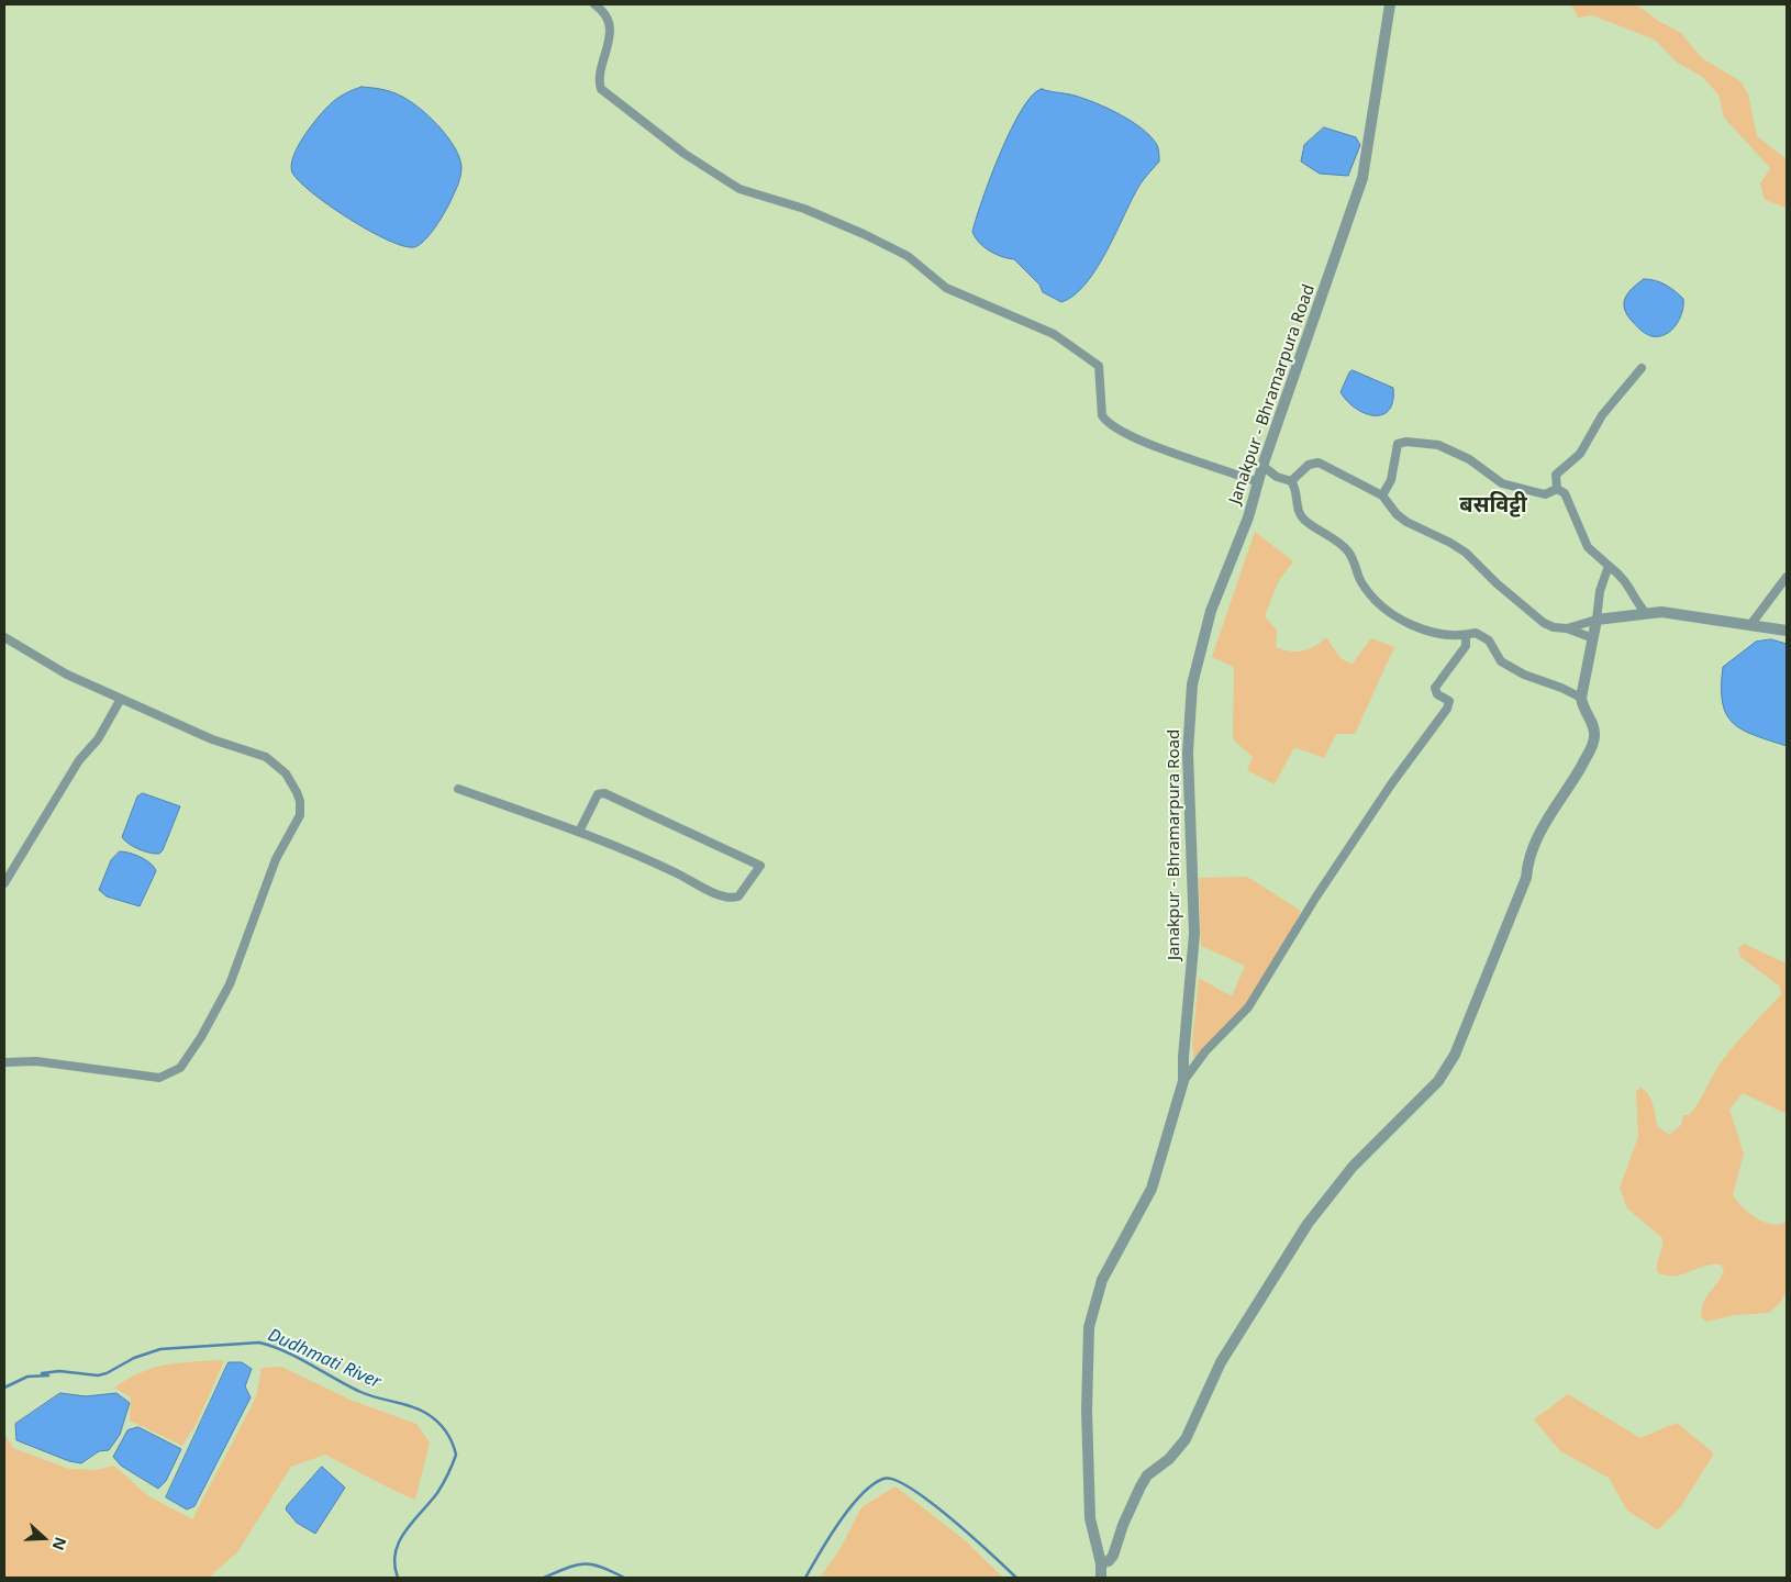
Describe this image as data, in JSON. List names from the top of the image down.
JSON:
{
  "streets": {
    "street": ["Janakpur - Bhramarpura Road"]
  },
  "districts": ["बसविट्टी"],
  "water": ["Dudhmati River"],
  "north": "right"
}
